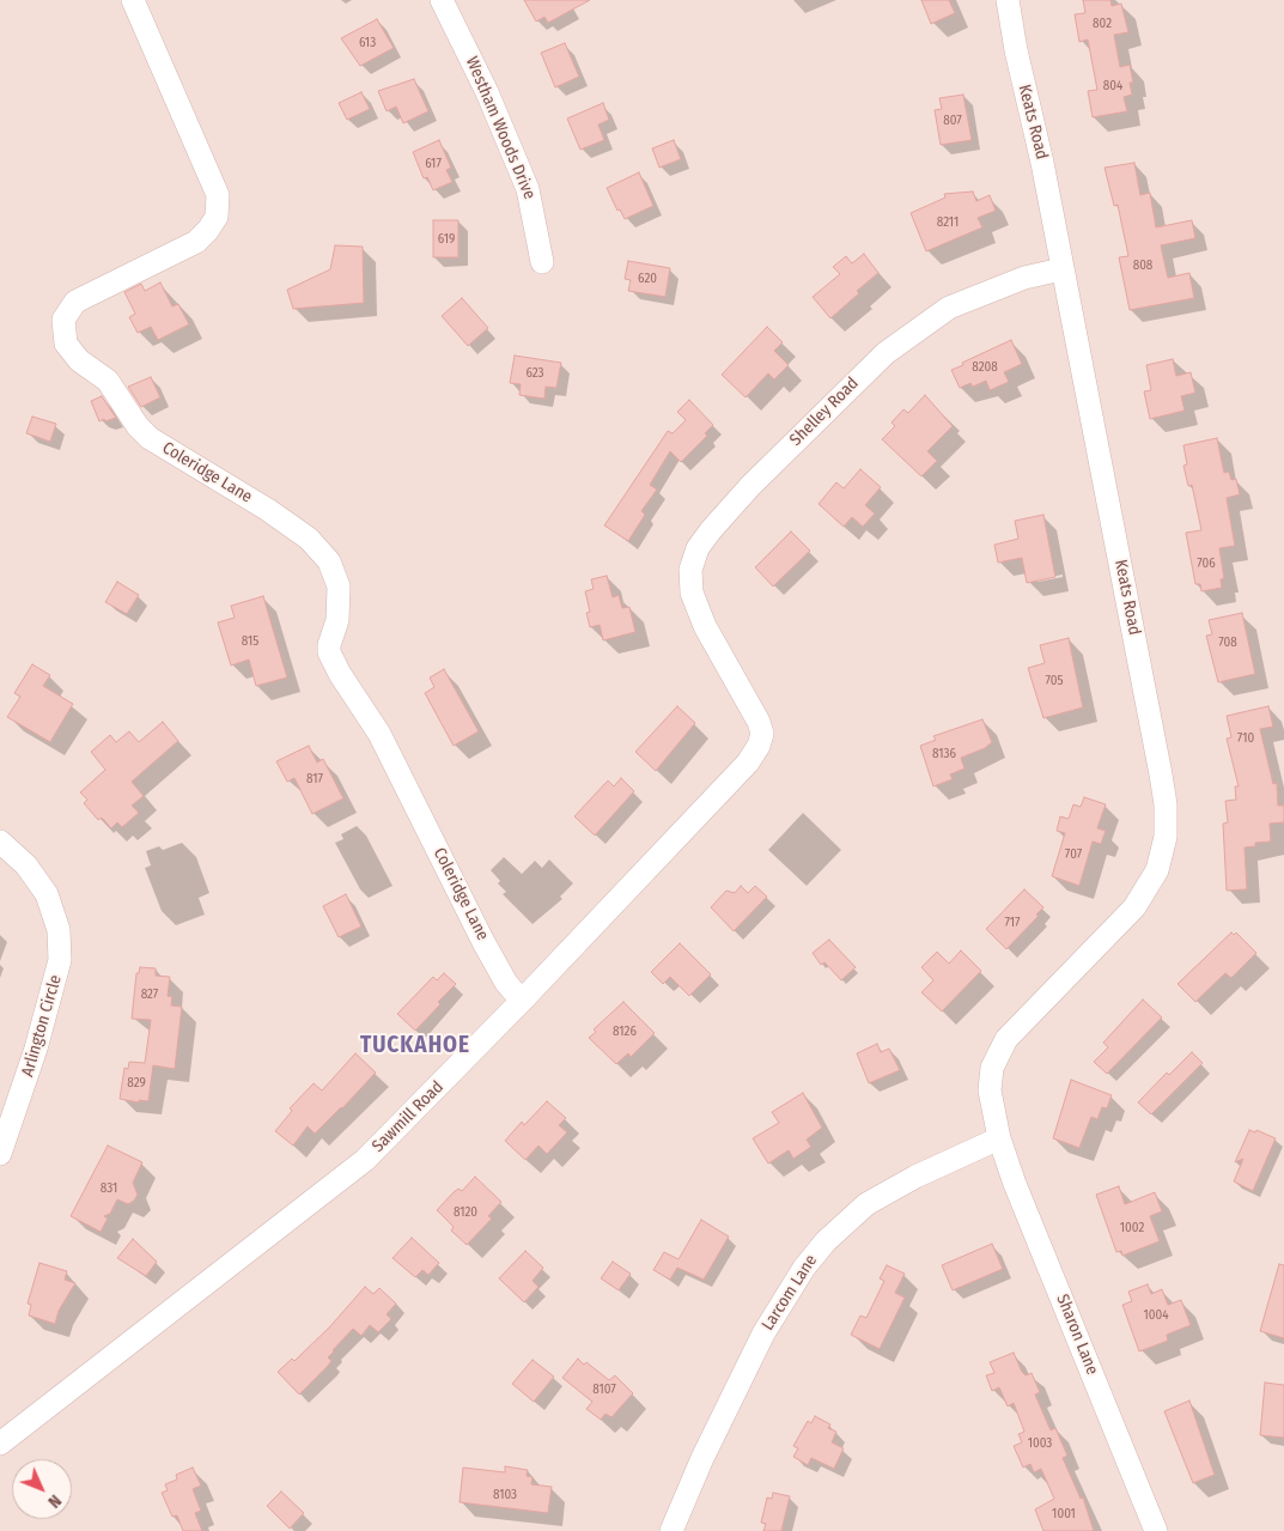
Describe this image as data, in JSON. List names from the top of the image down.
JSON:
{
  "streets": {
    "street": [
      "Keats Road",
      "Westham Woods Drive",
      "Shelley Road",
      "Coleridge Lane",
      "Arlington Circle",
      "Sawmill Road",
      "Larcom Lane",
      "Sharon Lane"
    ]
  },
  "crossings": [
    ["Keats Road", "Shelley Road"],
    ["Keats Road", "Larcom Lane"],
    ["Keats Road", "Sharon Lane"],
    ["Shelley Road", "Sawmill Road"],
    ["Coleridge Lane", "Sawmill Road"],
    ["Larcom Lane", "Sharon Lane"]
  ],
  "districts": ["TUCKAHOE"],
  "house_numbers": [
    "802",
    "613",
    "804",
    "807",
    "617",
    "8211",
    "619",
    "808",
    "620",
    "8208",
    "623",
    "706",
    "815",
    "708",
    "705",
    "710",
    "8136",
    "817",
    "707",
    "717",
    "827",
    "8126",
    "829",
    "831",
    "8120",
    "1002",
    "1004",
    "8107",
    "1003",
    "8103",
    "1001"
  ],
  "north": "bottom right"
}
